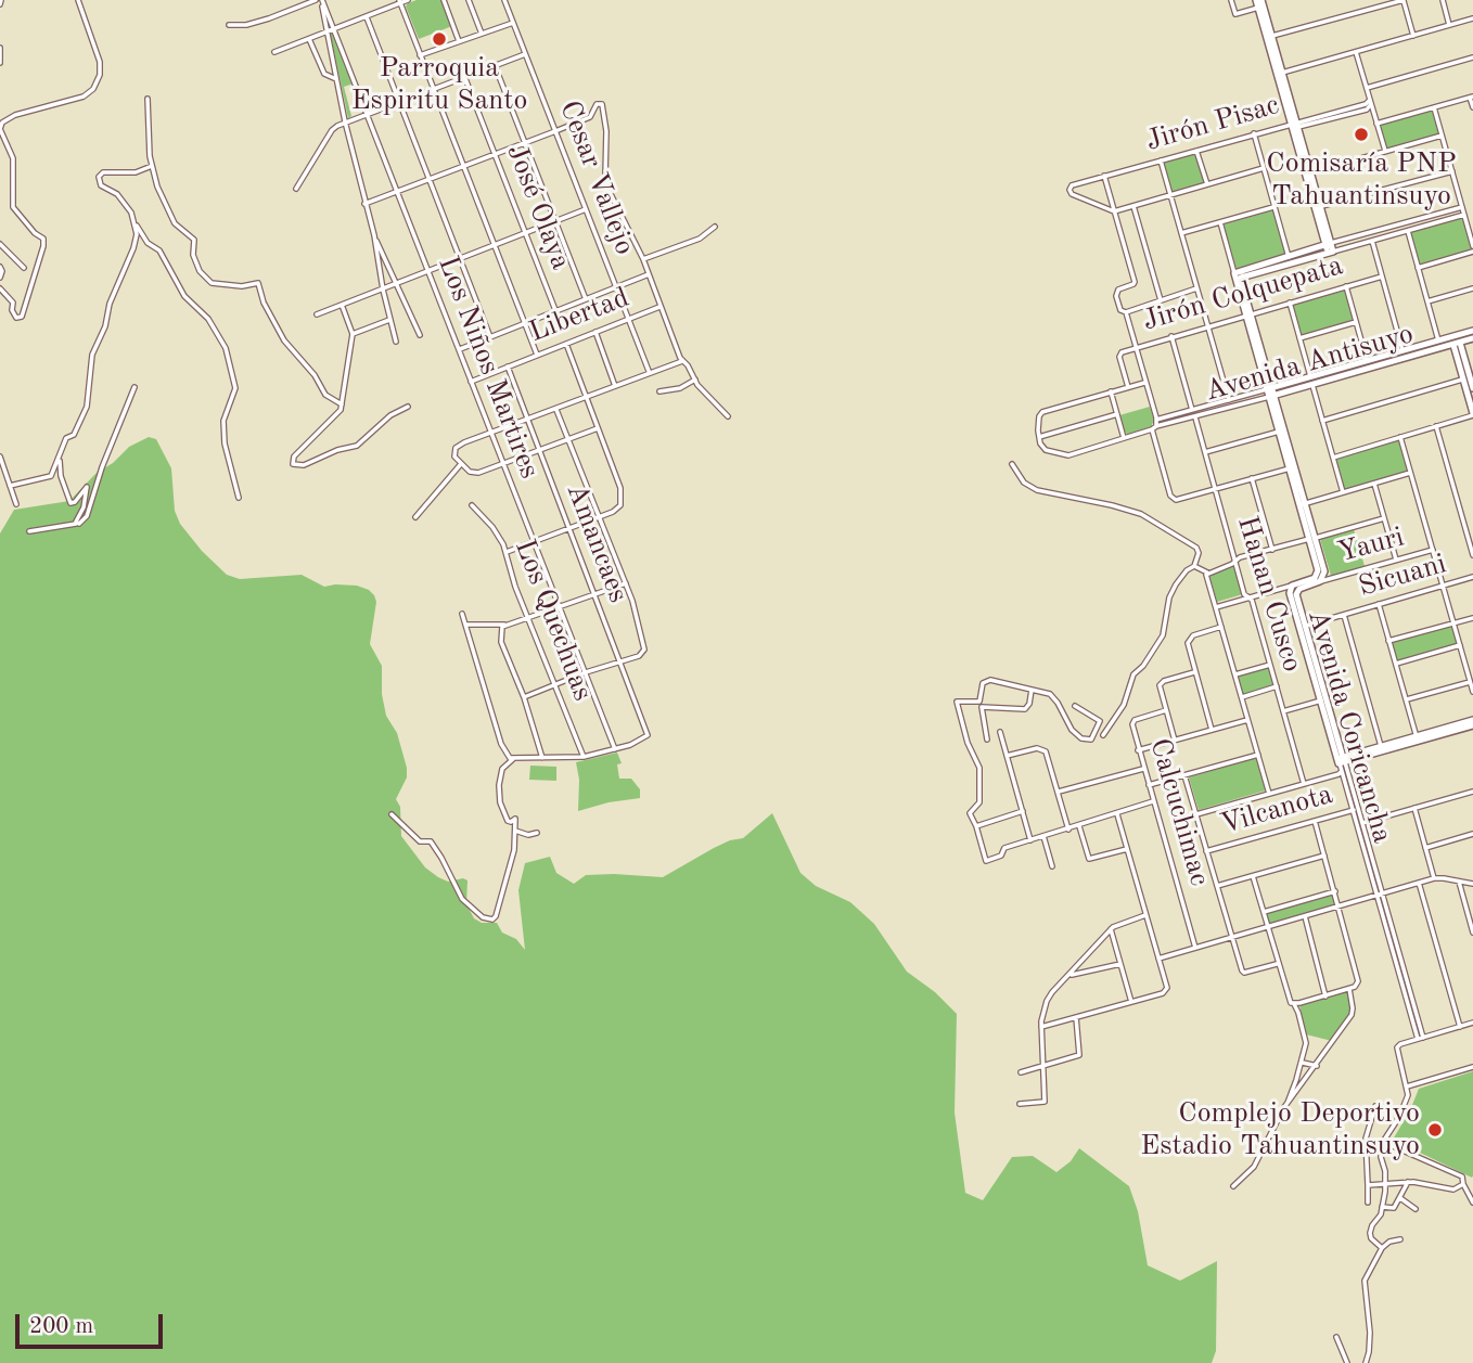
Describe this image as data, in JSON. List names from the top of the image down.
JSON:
{
  "streets": {
    "street": [
      "Jirón Pisac",
      "Cesar Vallejo",
      "José Olaya",
      "Jirón Colquepata",
      "Libertad",
      "Avenida Antisuyo",
      "Los Niños Martires",
      "Amancaes",
      "Yauri",
      "Sicuani",
      "Hanan Cusco",
      "Los Quechuas",
      "Avenida Coricancha",
      "Vilcanota",
      "Calcuchimac"
    ]
  },
  "crossings": [
    ["Cesar Vallejo", "Libertad"],
    ["Jirón Colquepata", "Avenida Coricancha"],
    ["Libertad", "Los Niños Martires"],
    ["Libertad", "Amancaes"],
    ["Avenida Antisuyo", "Hanan Cusco"],
    ["Avenida Antisuyo", "Avenida Coricancha"],
    ["Los Niños Martires", "Amancaes"],
    ["Yauri", "Avenida Coricancha"],
    ["Sicuani", "Avenida Coricancha"],
    ["Avenida Coricancha", "Vilcanota"]
  ],
  "places": ["Parroquia Espiritu Santo", "Comisaría PNP Tahuantinsuyo", "Complejo Deportivo Estadio Tahuantinsuyo"],
  "scale_bar": "200 m"
}
